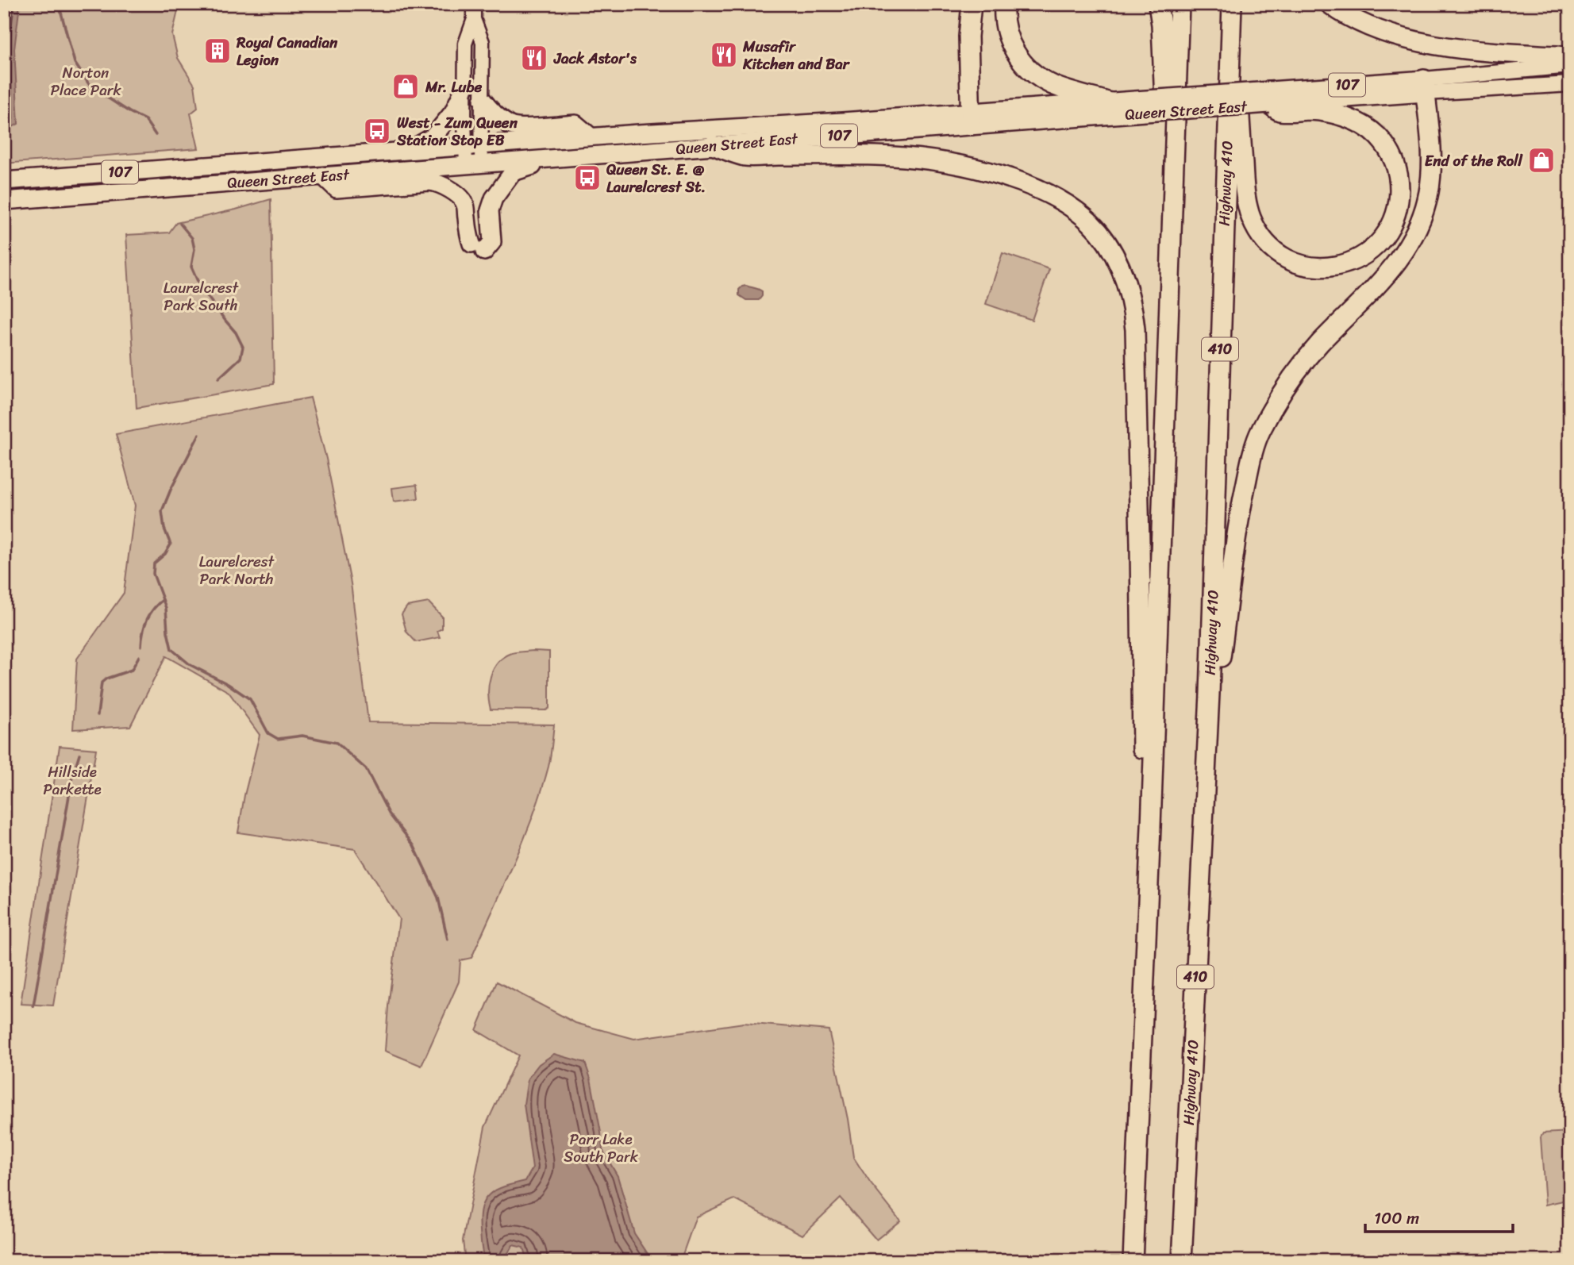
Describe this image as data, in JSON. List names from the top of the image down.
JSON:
{
  "streets": {
    "highway": ["Highway 410", "410"],
    "main road": ["107", "Queen Street East"]
  },
  "parks": [
    "Norton Place Park",
    "Laurelcrest Park South",
    "Laurelcrest Park North",
    "Hillside Parkette",
    "Parr Lake South Park"
  ],
  "places": {
    "building": ["Royal Canadian Legion"],
    "restaurant": ["Musafir Kitchen and Bar", "Jack Astor's"],
    "shop": ["Mr. Lube", "End of the Roll"],
    "bus stop": ["West - Zum Queen Station Stop EB", "Queen St. E. @ Laurelcrest St."]
  },
  "scale_bar": "100 m"
}
